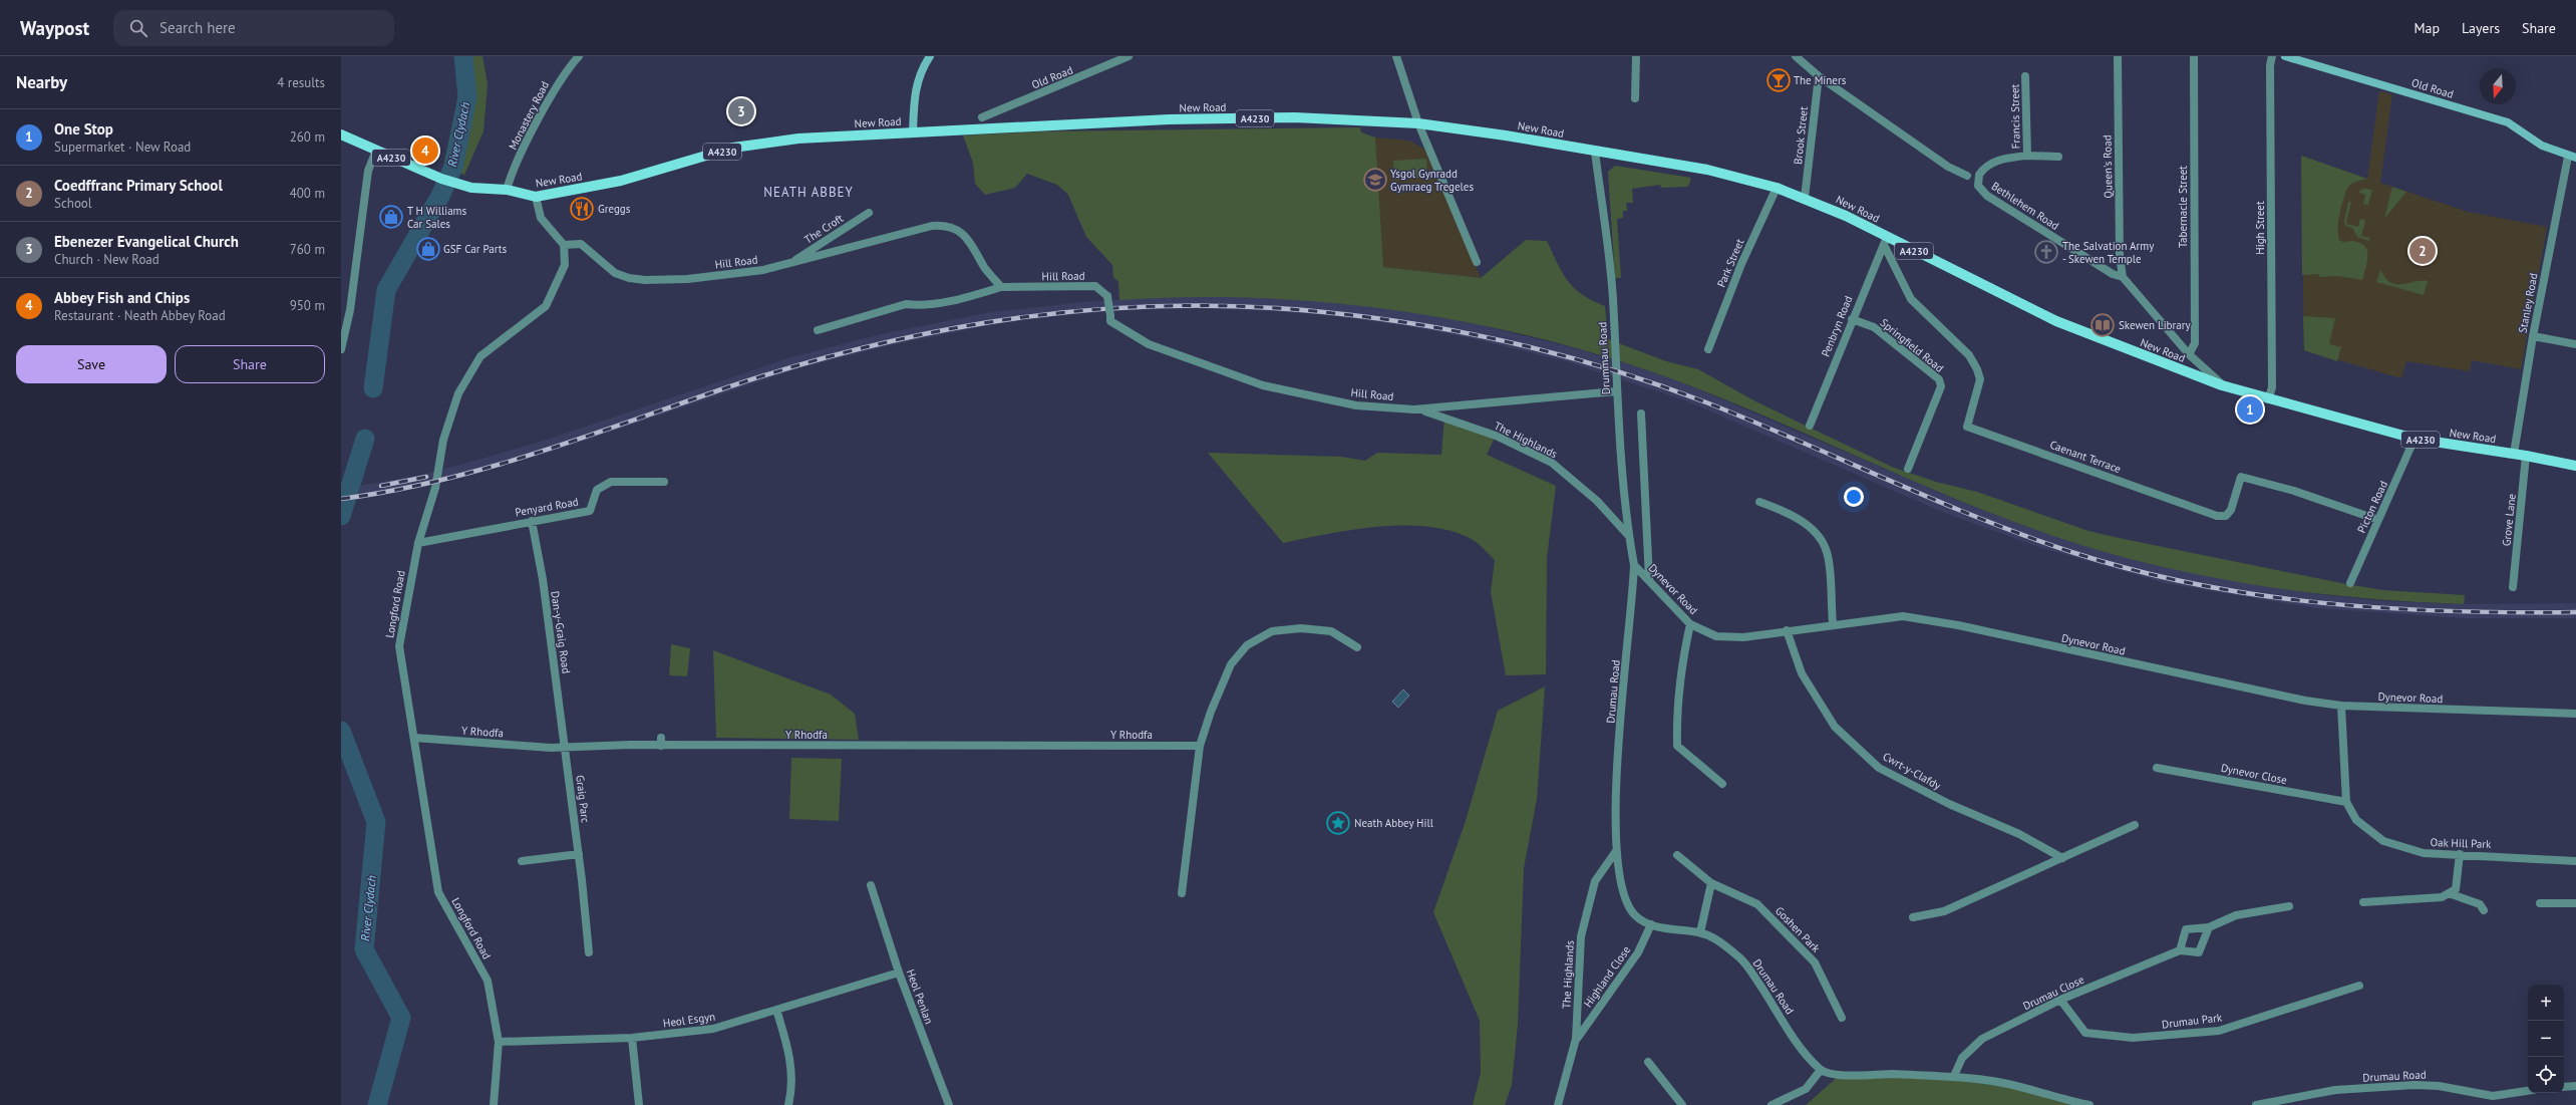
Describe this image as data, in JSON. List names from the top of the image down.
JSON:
{
  "streets": {
    "main road": ["New Road", "A4230"],
    "street": [
      "Old Road",
      "Monastery Road",
      "Francis Street",
      "Brook Street",
      "Queen's Road",
      "Bethlehem Road",
      "Tabernacle Street",
      "High Street",
      "The Croft",
      "Hill Road",
      "Park Street",
      "Stanley Road",
      "Penbryn Road",
      "Springfield Road",
      "Drummau Road",
      "The Highlands",
      "Caenant Terrace",
      "Penyard Road",
      "Picton Road",
      "Grove Lane",
      "Dynevor Road",
      "Longford Road",
      "Dan-y-Graig Road",
      "Drumau Road",
      "Y Rhodfa",
      "Cwrt-y-Clafdy",
      "Dynevor Close",
      "Graig Parc",
      "Oak Hill Park",
      "Goshen Park",
      "Highland Close",
      "Drumau Close",
      "Heol Penlan",
      "Heol Esgyn",
      "Drumau Park"
    ]
  },
  "crossings": [
    ["Old Road", "Stanley Road"],
    ["New Road", "Monastery Road"],
    ["New Road", "A4230"],
    ["New Road", "Brook Street"],
    ["New Road", "Bethlehem Road"],
    ["New Road", "High Street"],
    ["New Road", "Park Street"],
    ["New Road", "Stanley Road"],
    ["New Road", "Penbryn Road"],
    ["New Road", "Drummau Road"],
    ["New Road", "Caenant Terrace"],
    ["New Road", "Picton Road"],
    ["New Road", "Grove Lane"],
    ["Francis Street", "Bethlehem Road"],
    ["Queen's Road", "Bethlehem Road"],
    ["Bethlehem Road", "Tabernacle Street"],
    ["The Croft", "Hill Road"],
    ["Hill Road", "Drummau Road"],
    ["Hill Road", "The Highlands"],
    ["Hill Road", "Longford Road"],
    ["Penbryn Road", "Springfield Road"],
    ["Penbryn Road", "Caenant Terrace"],
    ["Drummau Road", "The Highlands"],
    ["Drummau Road", "Dynevor Road"],
    ["Drummau Road", "Drumau Road"],
    ["The Highlands", "Drumau Road"],
    ["The Highlands", "Highland Close"],
    ["Caenant Terrace", "Picton Road"],
    ["Penyard Road", "Longford Road"],
    ["Penyard Road", "Dan-y-Graig Road"],
    ["Dynevor Road", "Drumau Road"],
    ["Dynevor Road", "Cwrt-y-Clafdy"],
    ["Longford Road", "Y Rhodfa"],
    ["Longford Road", "Heol Esgyn"],
    ["Dan-y-Graig Road", "Y Rhodfa"],
    ["Dan-y-Graig Road", "Graig Parc"],
    ["Drumau Road", "Highland Close"],
    ["Y Rhodfa", "Graig Parc"],
    ["Dynevor Close", "Oak Hill Park"],
    ["Drumau Close", "Drumau Park"],
    ["Heol Penlan", "Heol Esgyn"]
  ],
  "districts": ["NEATH ABBEY"],
  "water": ["River Clydach"],
  "places": {
    "bar": ["The Miners"],
    "school or university": ["Ysgol Gynradd Gymraeg Tregeles"],
    "restaurant": ["Greggs"],
    "shop": ["T H Williams Car Sales", "GSF Car Parts"],
    "church": ["The Salvation Army - Skewen Temple"],
    "library": ["Skewen Library"],
    "place": ["Neath Abbey Hill"]
  },
  "north": "bottom",
  "page": {
    "header": "Waypost",
    "search": "Search here",
    "nav": ["Map", "Layers", "Share"],
    "heading": ["Nearby", "4 results"],
    "pins": [
      "3",
      "4",
      "2",
      "1"
    ],
    "list": [
      {
        "mark": "1",
        "name": "One Stop",
        "note": "Supermarket · New Road",
        "value": "260 m"
      },
      {
        "mark": "2",
        "name": "Coedffranc Primary School",
        "note": "School",
        "value": "400 m"
      },
      {
        "mark": "3",
        "name": "Ebenezer Evangelical Church",
        "note": "Church · New Road",
        "value": "760 m"
      },
      {
        "mark": "4",
        "name": "Abbey Fish and Chips",
        "note": "Restaurant · Neath Abbey Road",
        "value": "950 m"
      }
    ],
    "buttons": ["Save", "Share"],
    "map_buttons": ["+", "−"]
  }
}
